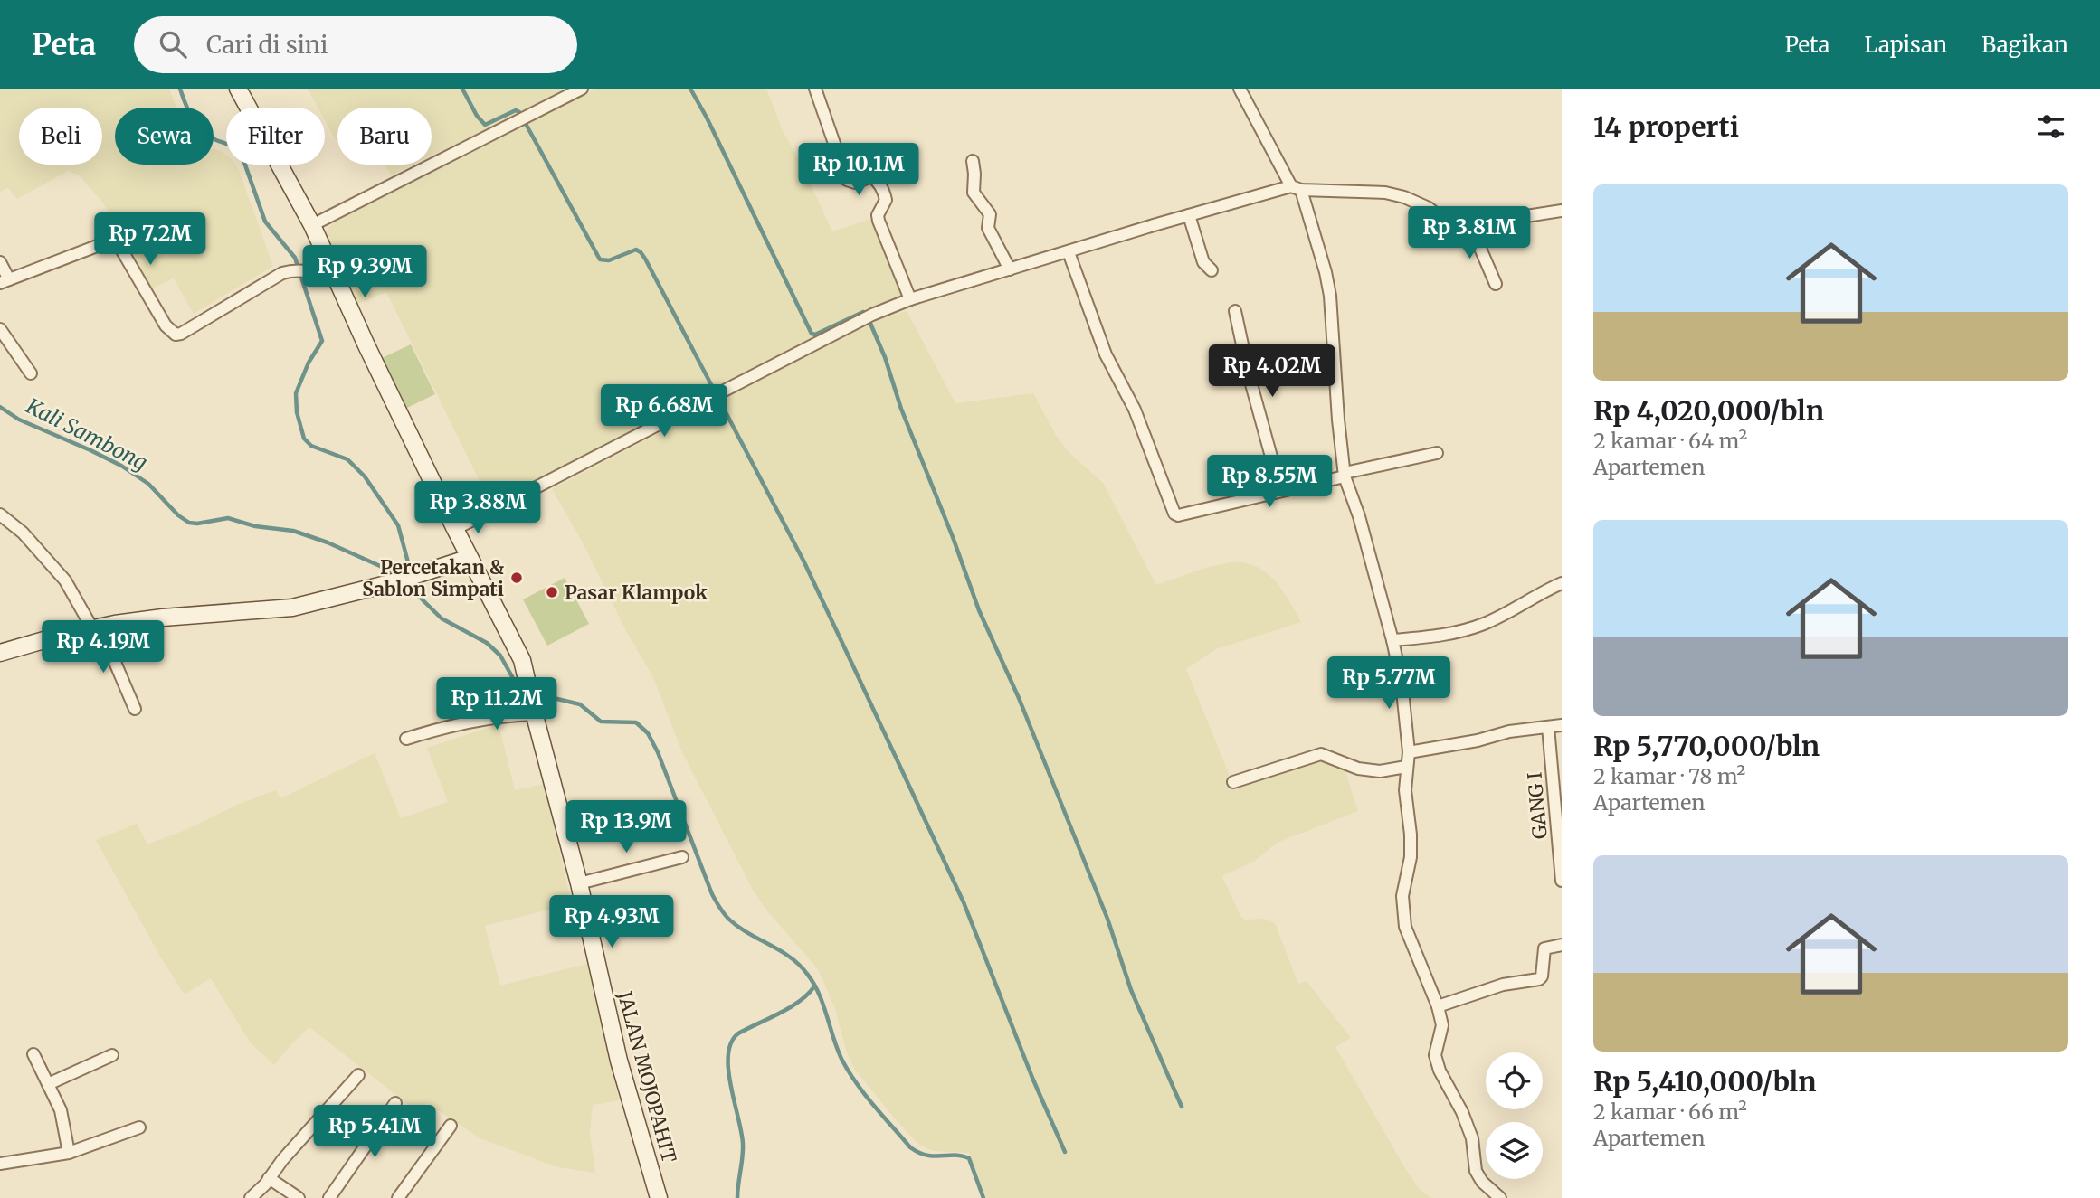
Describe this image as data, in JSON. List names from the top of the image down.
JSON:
{
  "streets": {
    "street": ["GANG I", "JALAN MOJOPAHIT"]
  },
  "water": ["Kali Sambong"],
  "places": ["Percetakan & Sablon Simpati", "Pasar Klampok"],
  "page": {
    "header": "Peta",
    "search": "Cari di sini",
    "nav": ["Peta", "Lapisan", "Bagikan"],
    "heading": "14 properti",
    "chip": [
      "Beli",
      "Sewa",
      "Filter",
      "Baru"
    ],
    "price": [
      "Rp 10.1M",
      "Rp 3.81M",
      "Rp 7.2M",
      "Rp 9.39M",
      "Rp 4.02M",
      "Rp 6.68M",
      "Rp 8.55M",
      "Rp 3.88M",
      "Rp 4.19M",
      "Rp 5.77M",
      "Rp 11.2M",
      "Rp 13.9M",
      "Rp 4.93M",
      "Rp 5.41M"
    ],
    "list": [
      {
        "name": "Rp 4,020,000/bln",
        "note": "2 kamar · 64 m² · Apartemen"
      },
      {
        "name": "Rp 5,770,000/bln",
        "note": "2 kamar · 78 m² · Apartemen"
      },
      {
        "name": "Rp 5,410,000/bln",
        "note": "2 kamar · 66 m² · Apartemen"
      }
    ]
  }
}
